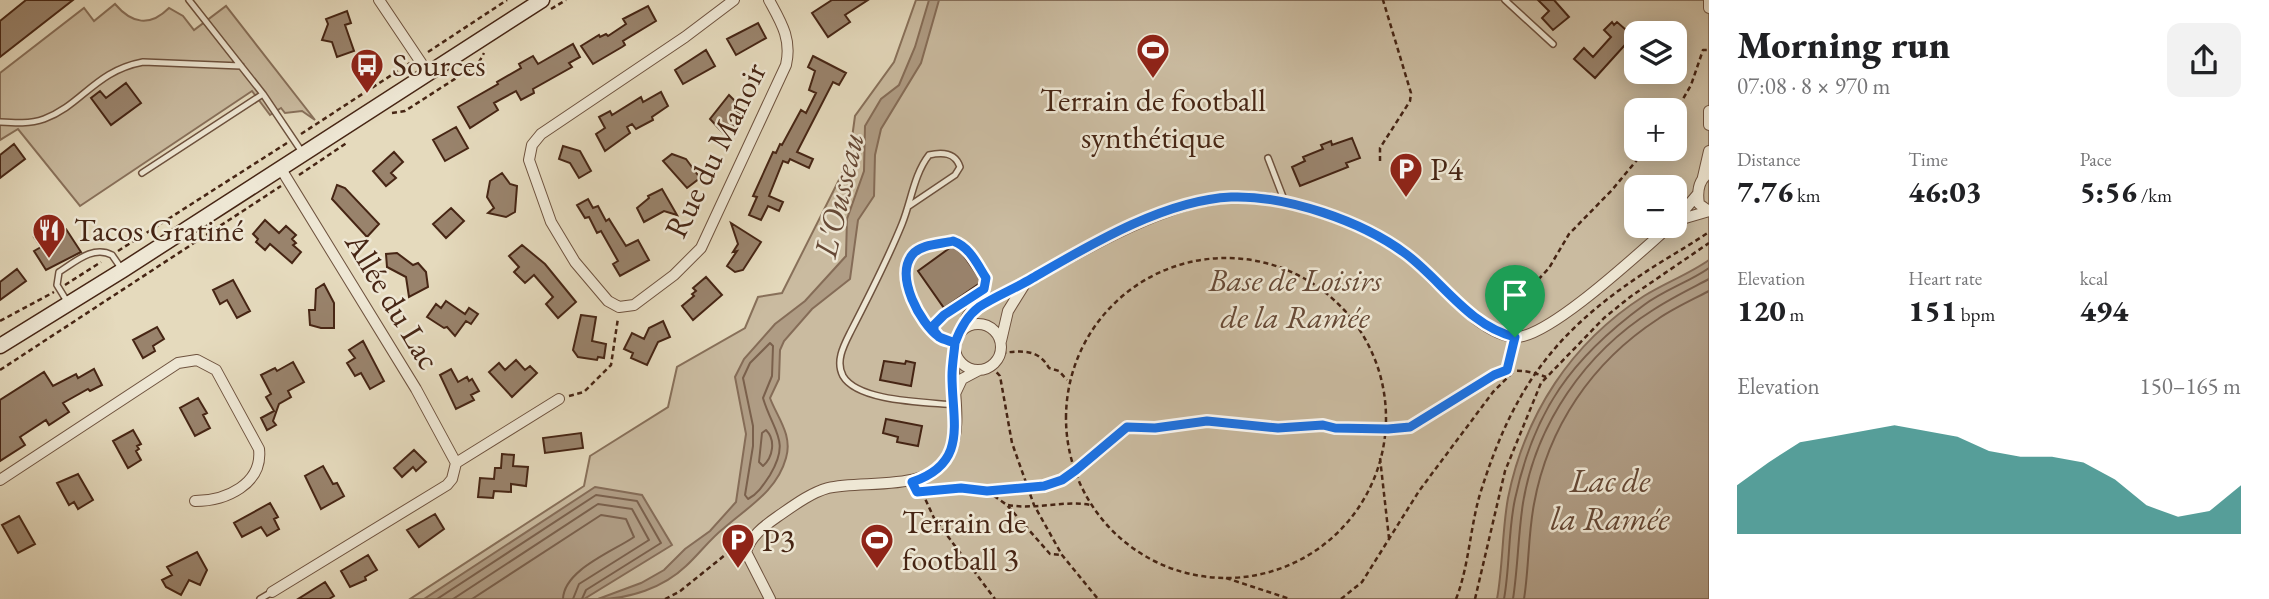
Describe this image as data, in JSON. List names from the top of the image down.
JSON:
{
  "streets": {
    "street": ["Rue du Manoir", "Allée du Lac"]
  },
  "water": ["L'Ousseau", "Lac de la Ramée"],
  "parks": ["Base de Loisirs de la Ramée"],
  "places": {
    "sports": ["Terrain de football synthétique", "Terrain de football 3"],
    "bus stop": ["Sources"],
    "parking": ["P4", "P3"],
    "restaurant": ["Tacos Gratiné"]
  },
  "page": {
    "heading": ["Morning run", "07:08 · 8 × 970 m"],
    "map_buttons": ["+", "−"],
    "stats": [
      ["Distance", "7.76 km"],
      ["Time", "46:03"],
      ["Pace", "5:56 /km"],
      ["Elevation", "120 m"],
      ["Heart rate", "151 bpm"],
      ["kcal", "494"]
    ],
    "chart": ["Elevation", "150–165 m"]
  }
}
